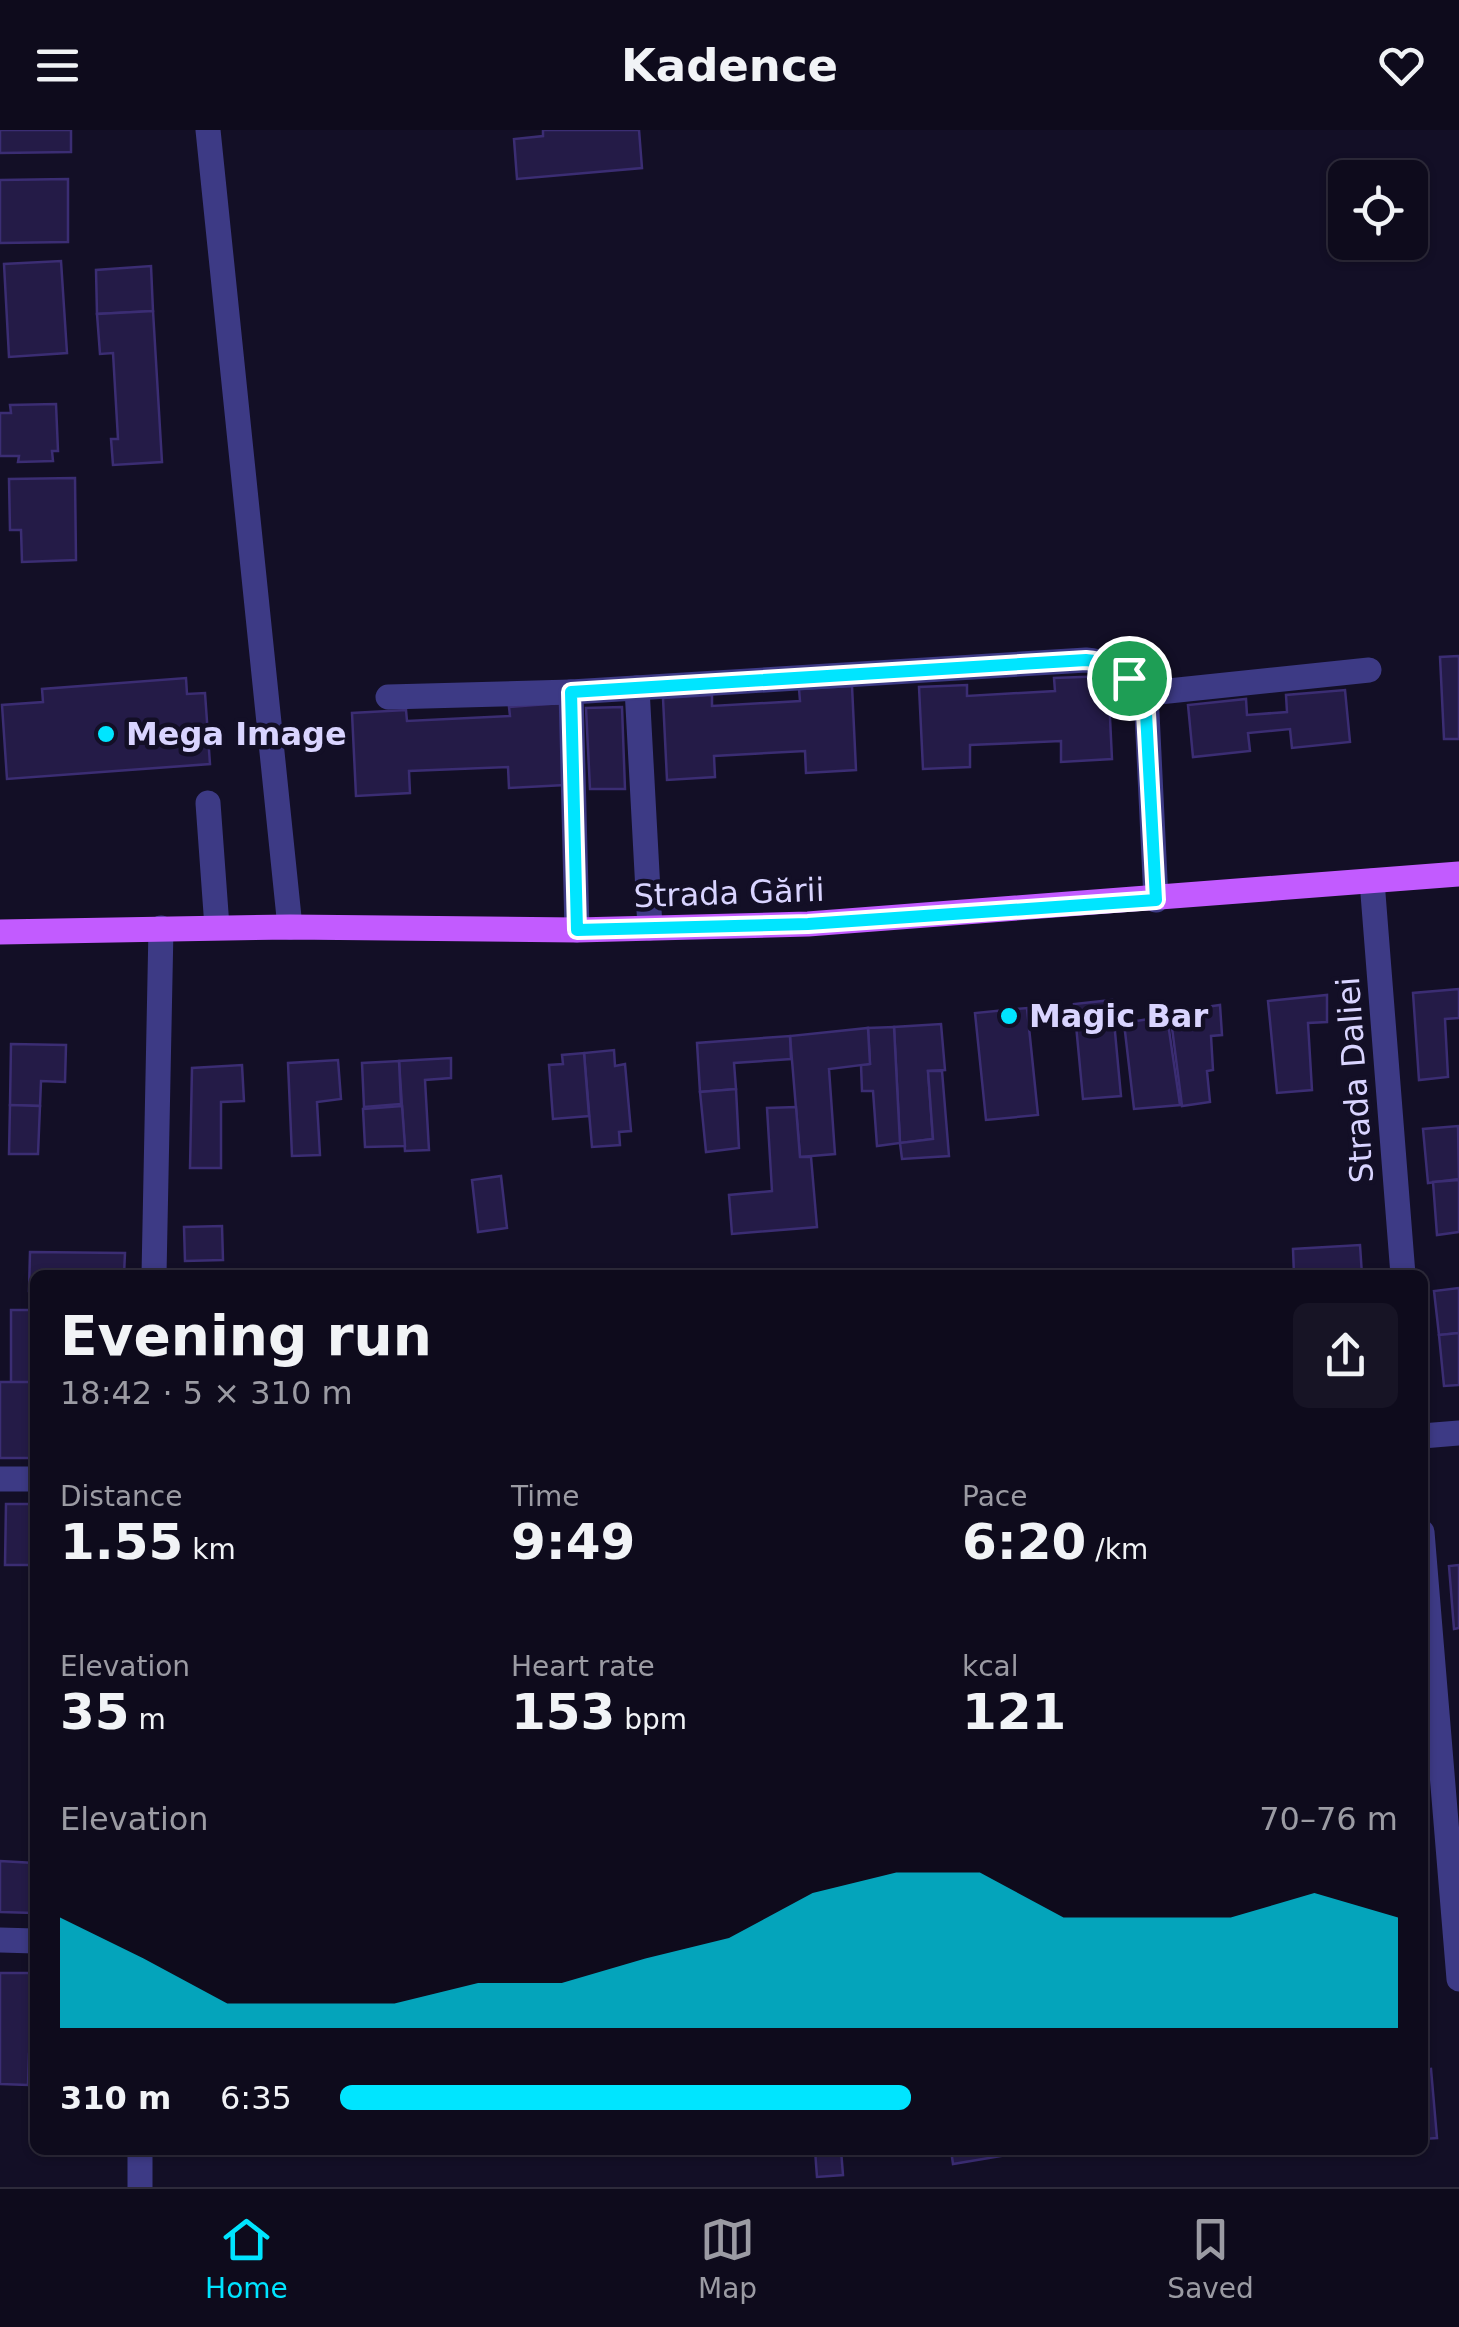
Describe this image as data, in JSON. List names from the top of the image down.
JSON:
{
  "streets": {
    "main road": ["Strada Gării"],
    "street": ["Strada Daliei"]
  },
  "crossings": [
    ["Strada Gării", "Strada Daliei"]
  ],
  "places": ["Mega Image", "Magic Bar"],
  "page": {
    "header": "Kadence",
    "heading": ["Evening run", "18:42 · 5 × 310 m"],
    "stats": [
      ["Distance", "1.55 km"],
      ["Time", "9:49"],
      ["Pace", "6:20 /km"],
      ["Elevation", "35 m"],
      ["Heart rate", "153 bpm"],
      ["kcal", "121"]
    ],
    "chart": ["Elevation", "70–76 m"],
    "list": [
      {
        "name": "310 m",
        "note": "6:35"
      }
    ],
    "tabs": ["Home", "Map", "Saved"]
  }
}
